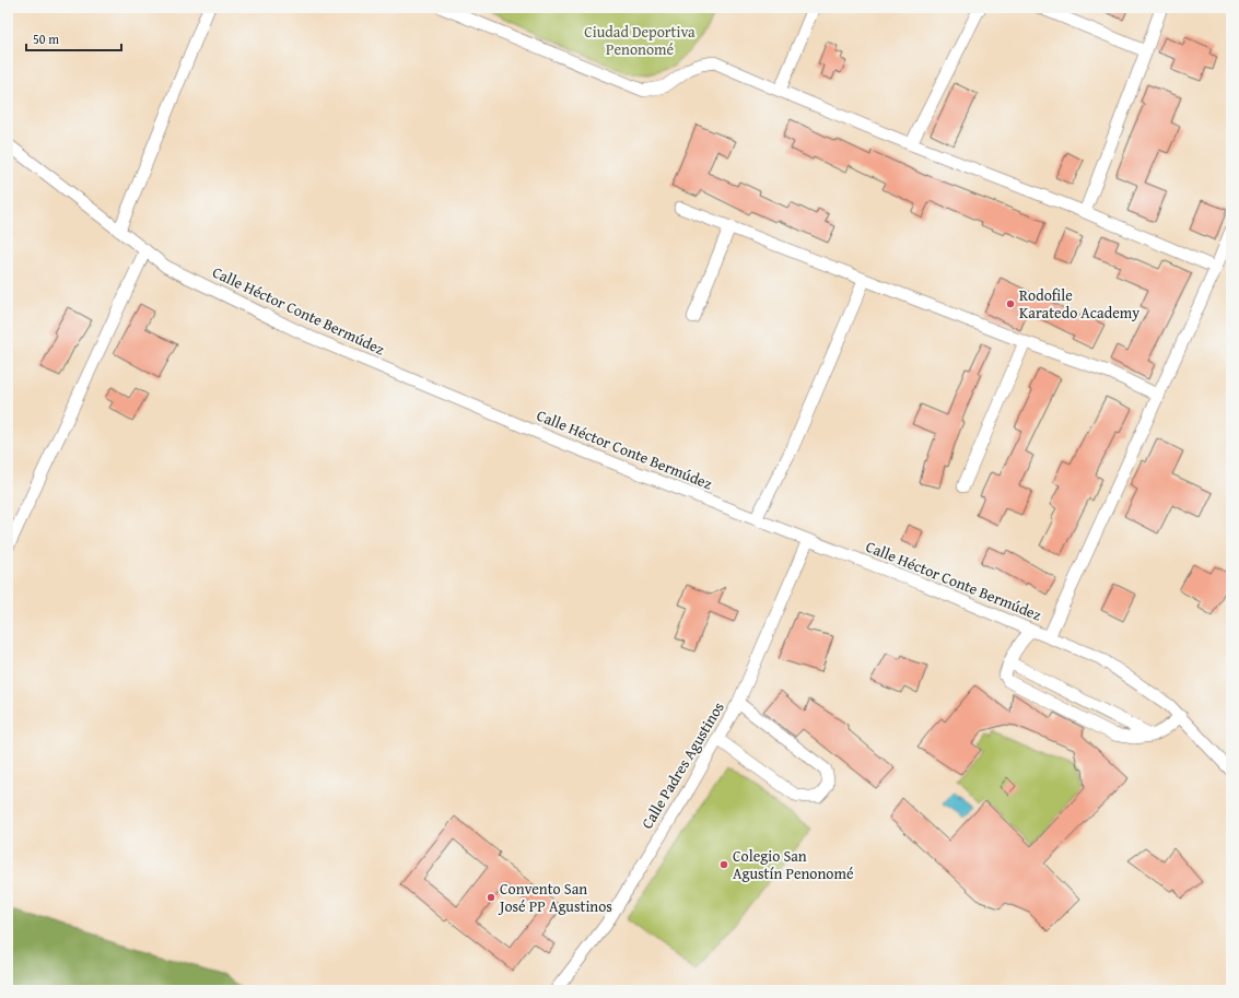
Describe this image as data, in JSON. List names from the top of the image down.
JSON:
{
  "streets": {
    "street": ["Calle Héctor Conte Bermúdez", "Calle Padres Agustinos"]
  },
  "crossings": [
    ["Calle Héctor Conte Bermúdez", "Calle Padres Agustinos"]
  ],
  "parks": ["Ciudad Deportiva Penonomé"],
  "places": ["Rodofile Karatedo Academy", "Colegio San Agustín Penonomé", "Convento San José PP Agustinos"],
  "scale_bar": "50 m"
}
